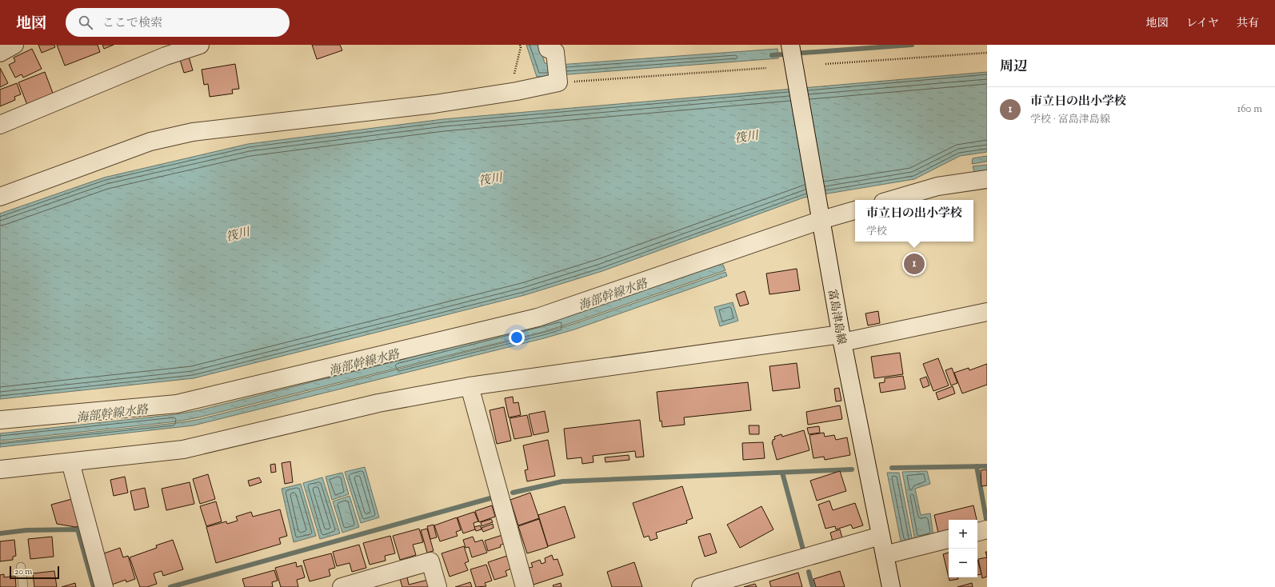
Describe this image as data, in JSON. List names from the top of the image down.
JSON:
{
  "streets": {
    "street": ["富島津島線"]
  },
  "water": ["筏川", "海部幹線水路"],
  "scale_bar": "20 m",
  "page": {
    "header": "地図",
    "search": "ここで検索",
    "nav": ["地図", "レイヤ", "共有"],
    "heading": "周辺",
    "list": [
      {
        "mark": "1",
        "name": "市立日の出小学校",
        "note": "学校 · 富島津島線",
        "value": "160 m"
      }
    ],
    "popup": ["市立日の出小学校", "学校"],
    "pins": "1",
    "map_buttons": ["+", "−"],
    "scale": "20 m"
  }
}
